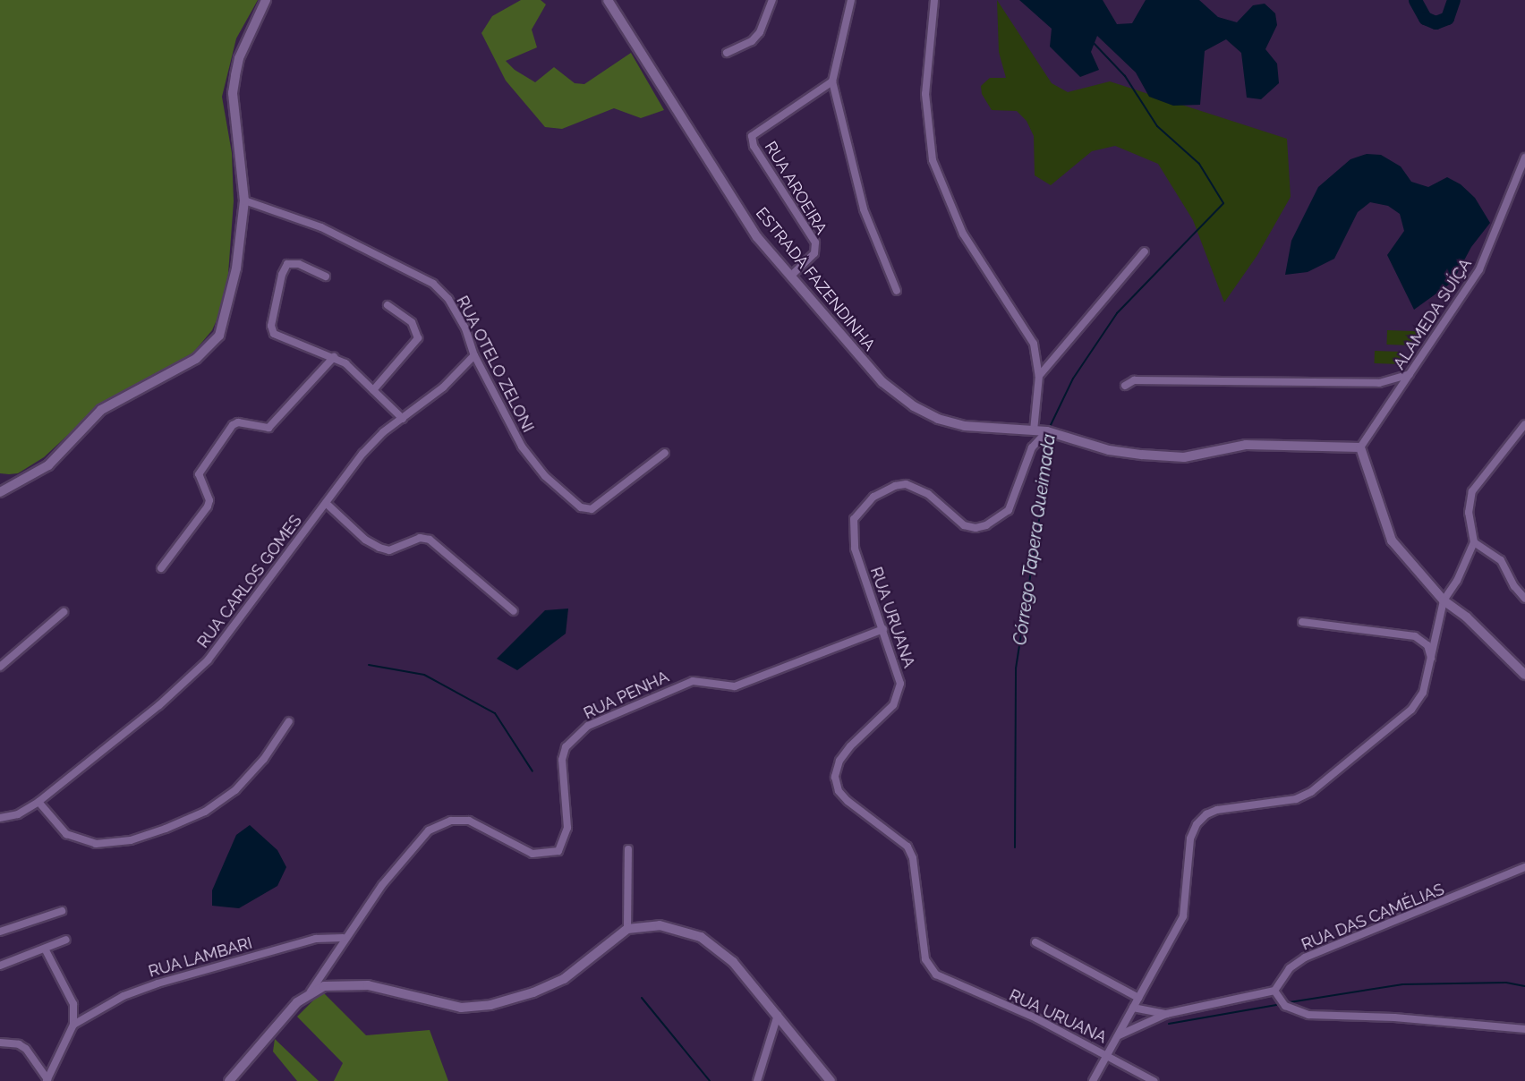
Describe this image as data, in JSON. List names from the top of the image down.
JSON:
{
  "streets": {
    "street": [
      "RUA AROEIRA",
      "ESTRADA FAZENDINHA",
      "ALAMEDA SUÍÇA",
      "RUA OTELO ZELONI",
      "RUA CARLOS GOMES",
      "RUA URUANA",
      "RUA PENHA",
      "RUA DAS CAMÉLIAS",
      "RUA LAMBARI"
    ]
  },
  "crossings": [
    ["RUA AROEIRA", "ESTRADA FAZENDINHA"],
    ["ESTRADA FAZENDINHA", "ALAMEDA SUÍÇA"],
    ["ESTRADA FAZENDINHA", "RUA URUANA"],
    ["RUA OTELO ZELONI", "RUA CARLOS GOMES"],
    ["RUA URUANA", "RUA PENHA"],
    ["RUA PENHA", "RUA LAMBARI"]
  ],
  "water": ["Córrego Tapera Queimada"]
}
